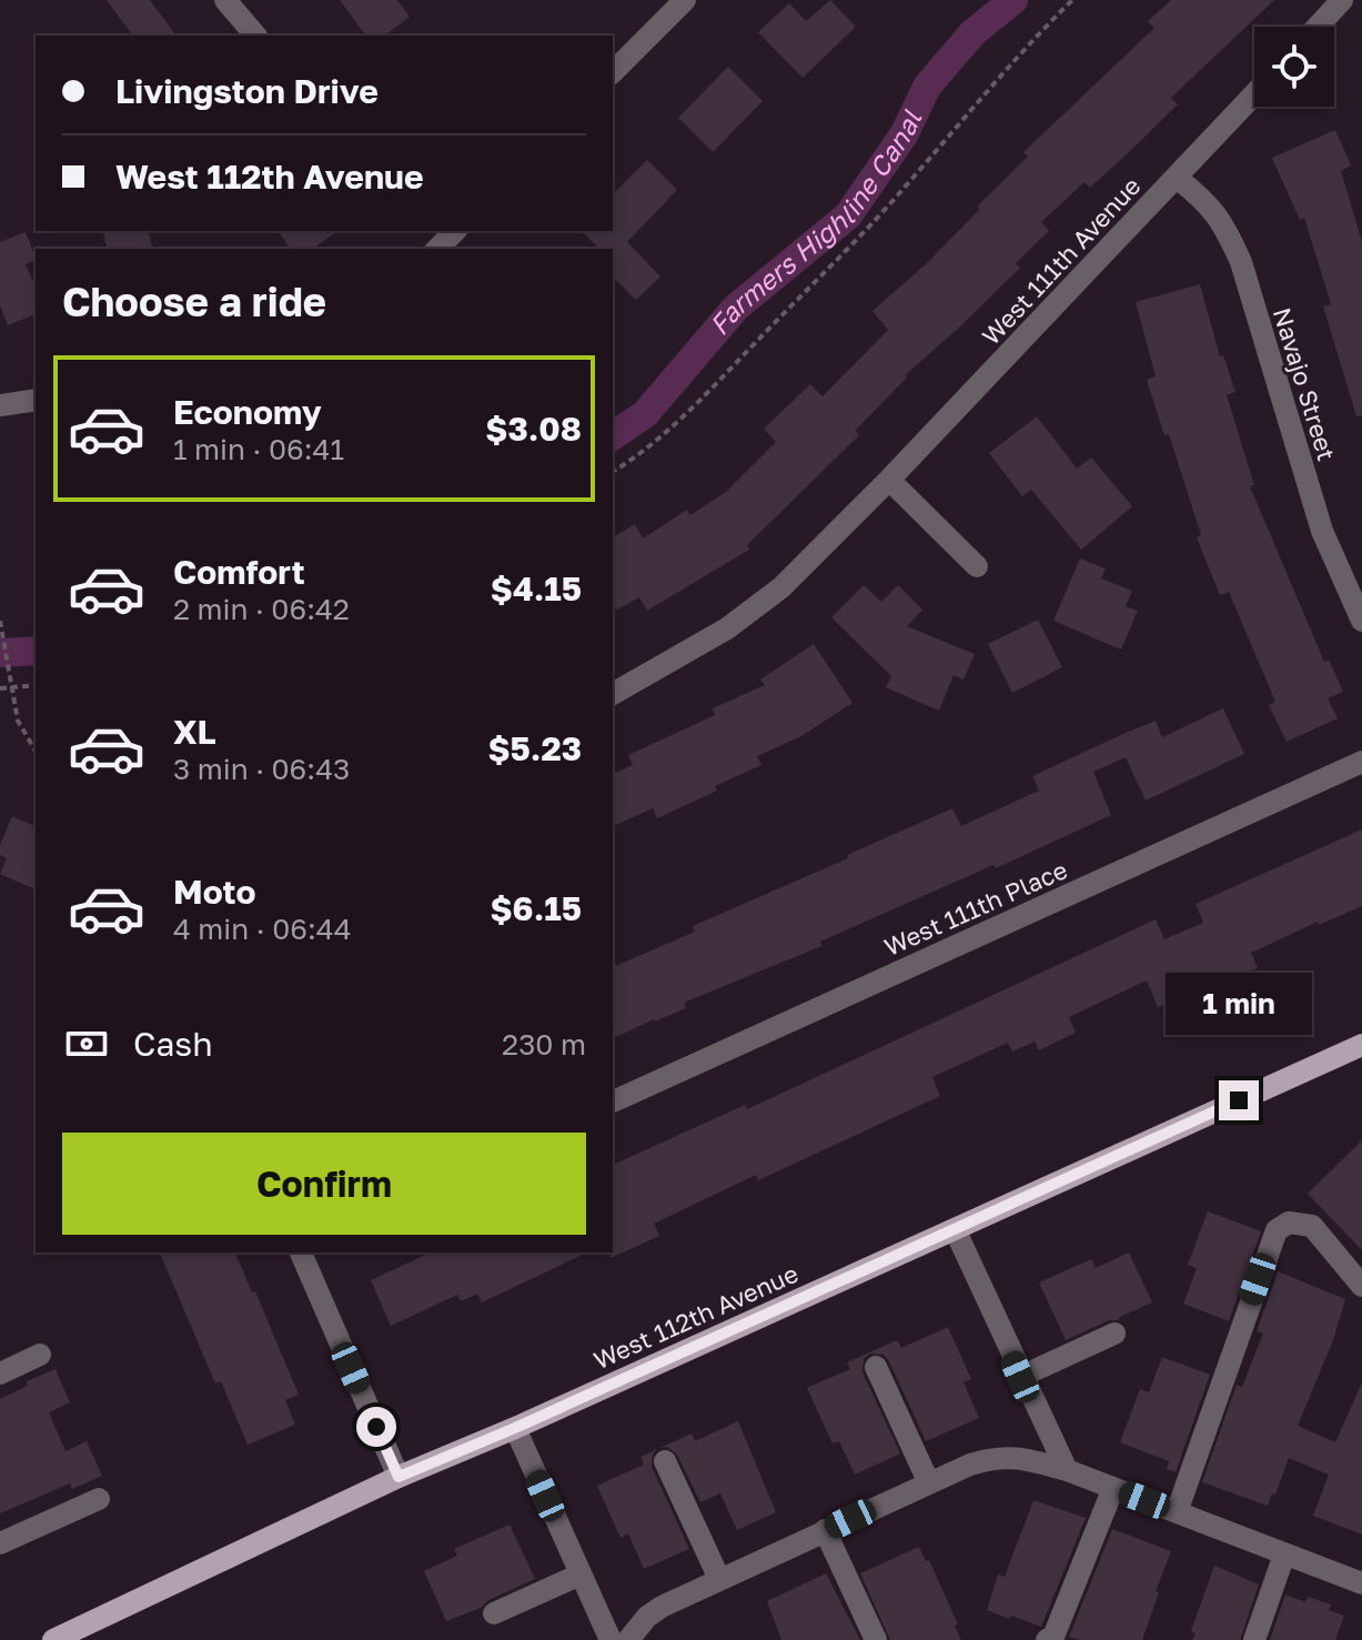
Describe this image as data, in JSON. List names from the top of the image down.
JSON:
{
  "streets": {
    "main road": ["West 112th Avenue"],
    "street": ["West 111th Avenue", "Navajo Street", "West 111th Place"]
  },
  "crossings": [
    ["West 111th Avenue", "Navajo Street"]
  ],
  "water": ["Farmers Highline Canal"],
  "page": {
    "banner": ["Livingston Drive", "West 112th Avenue"],
    "heading": "Choose a ride",
    "list": [
      {
        "name": "Economy",
        "note": "1 min · 06:41",
        "value": "$3.08"
      },
      {
        "name": "Comfort",
        "note": "2 min · 06:42",
        "value": "$4.15"
      },
      {
        "name": "XL",
        "note": "3 min · 06:43",
        "value": "$5.23"
      },
      {
        "name": "Moto",
        "note": "4 min · 06:44",
        "value": "$6.15"
      }
    ],
    "bubble": "1 min",
    "pay": ["Cash", "230 m"],
    "buttons": "Confirm"
  }
}
